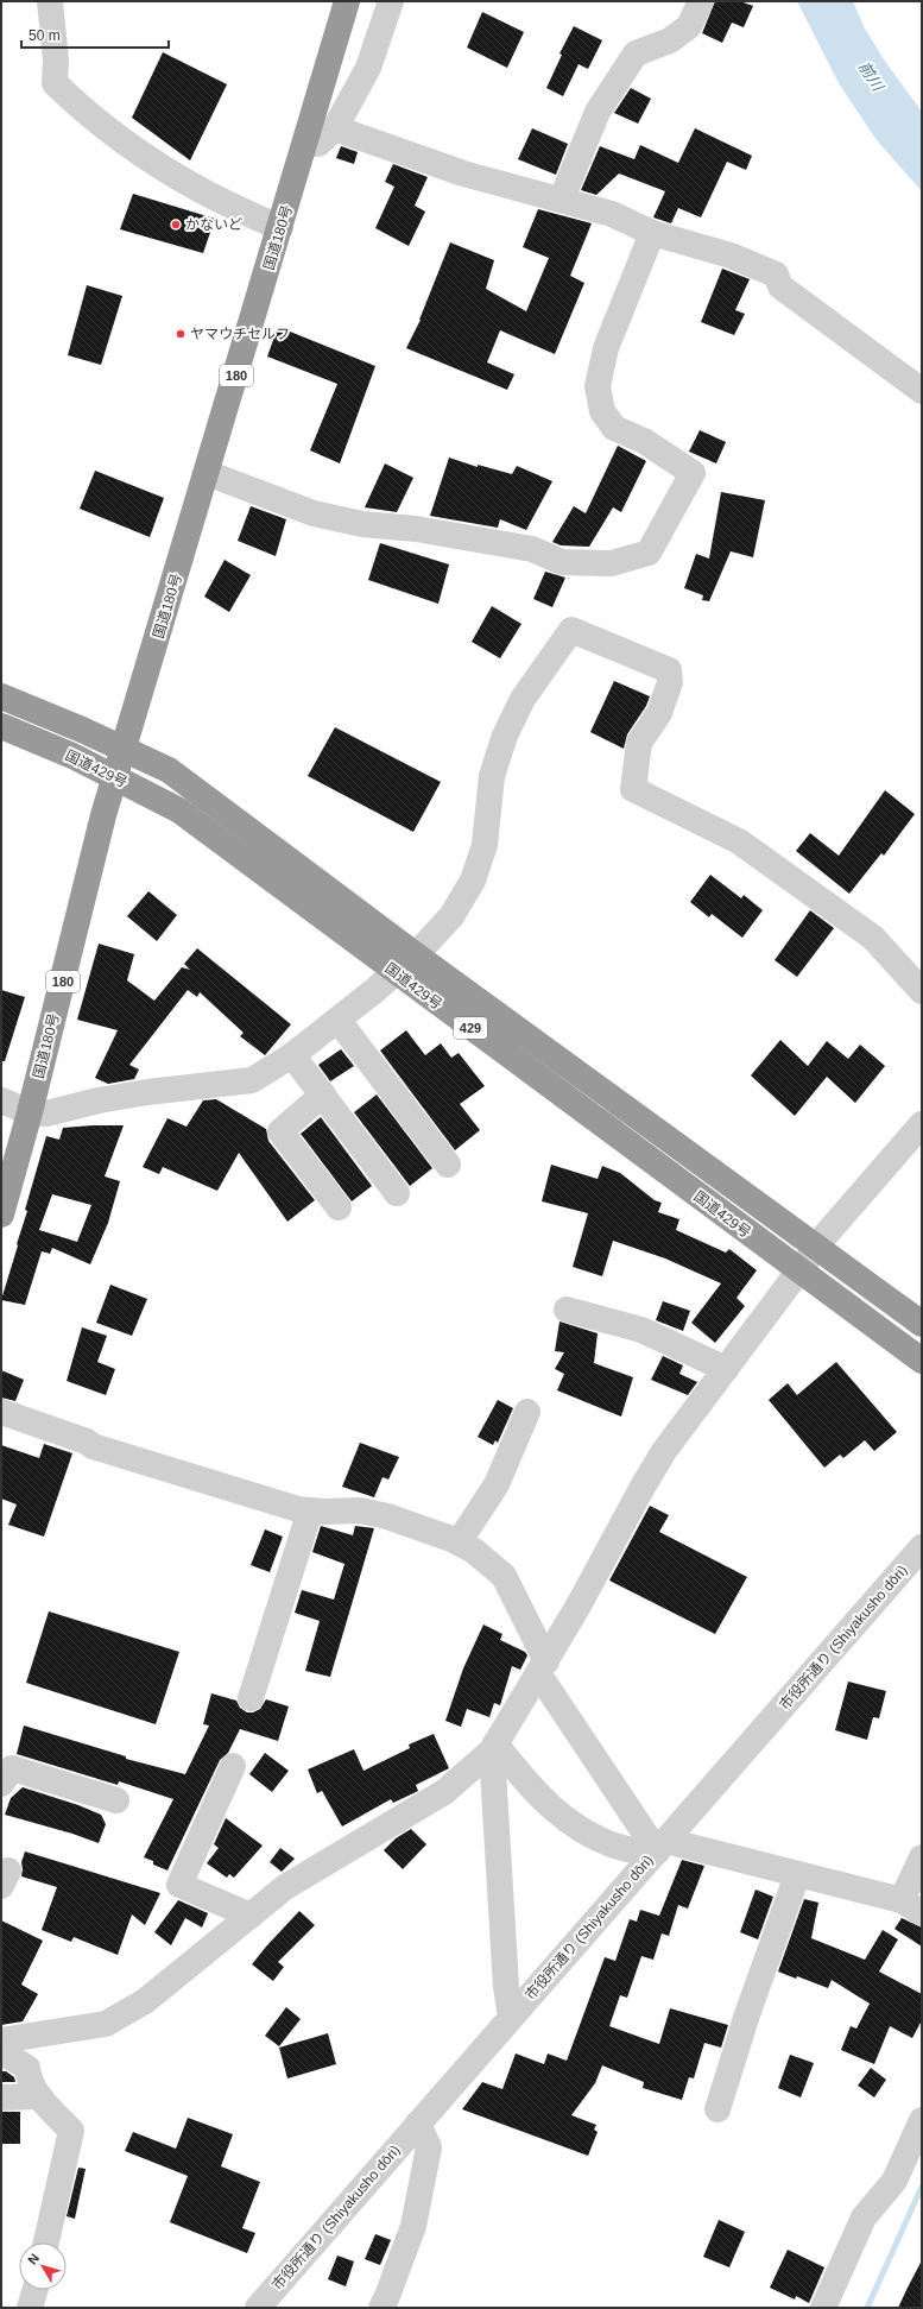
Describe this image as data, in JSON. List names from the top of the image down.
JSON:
{
  "streets": {
    "highway": [
      "国道180号",
      "180",
      "国道429号",
      "429"
    ],
    "street": ["市役所通り (Shiyakusho dōri)"]
  },
  "crossings": [
    ["国道180号", "国道429号"]
  ],
  "water": ["前川"],
  "places": ["かないど", "ヤマウチセルフ"],
  "scale_bar": "50 m",
  "north": "top left"
}
